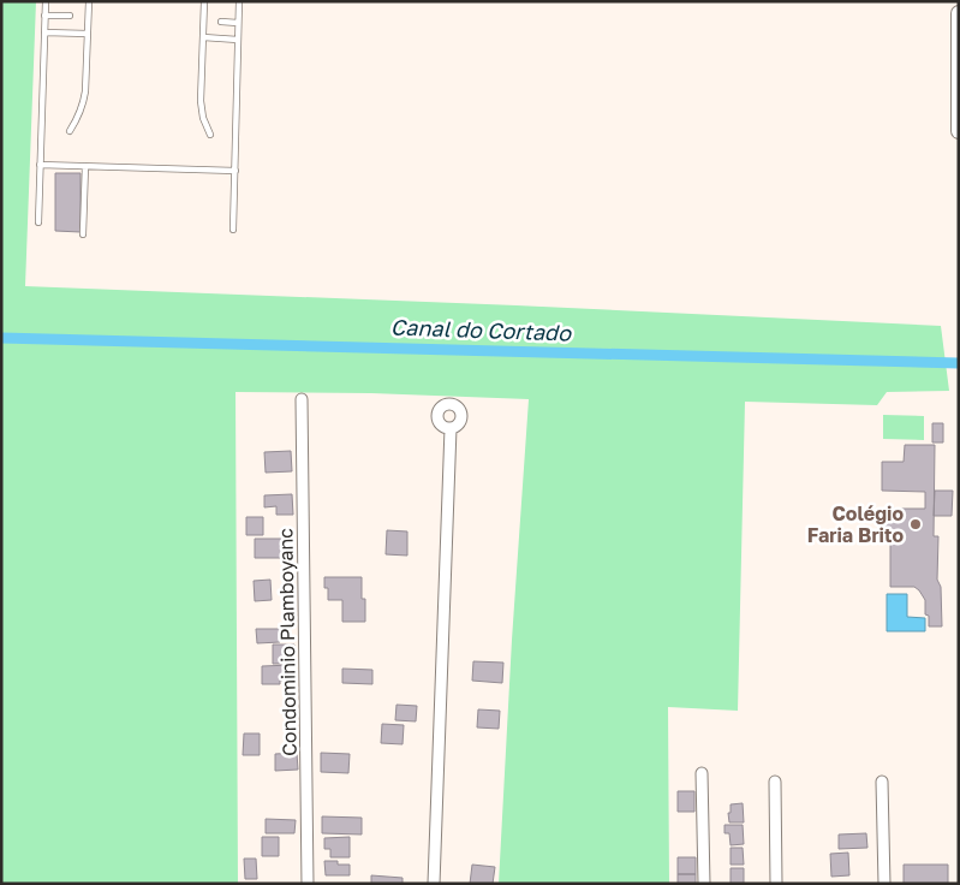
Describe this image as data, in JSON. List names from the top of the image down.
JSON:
{
  "streets": {
    "street": ["Condominio Plamboyanc"]
  },
  "water": ["Canal do Cortado"],
  "places": ["Colégio Faria Brito"]
}
